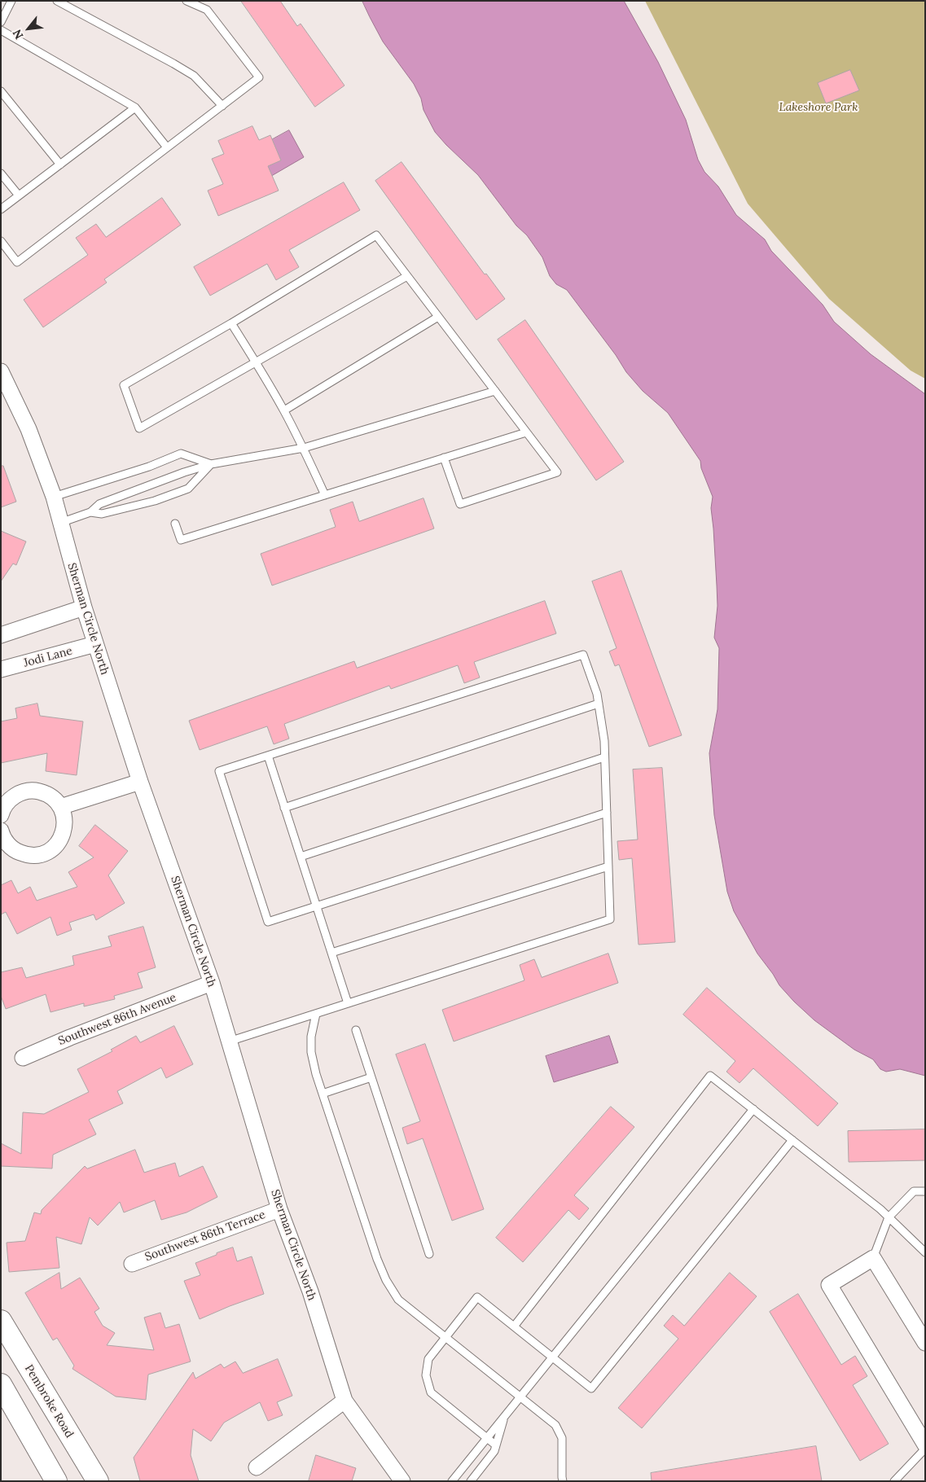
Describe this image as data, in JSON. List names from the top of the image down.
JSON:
{
  "streets": {
    "main road": ["Pembroke Road"],
    "street": [
      "Sherman Circle North",
      "Jodi Lane",
      "Southwest 86th Avenue",
      "Southwest 86th Terrace"
    ]
  },
  "crossings": [
    ["Sherman Circle North", "Jodi Lane"],
    ["Sherman Circle North", "Southwest 86th Avenue"],
    ["Sherman Circle North", "Southwest 86th Terrace"]
  ],
  "parks": ["Lakeshore Park"],
  "north": "bottom left"
}
